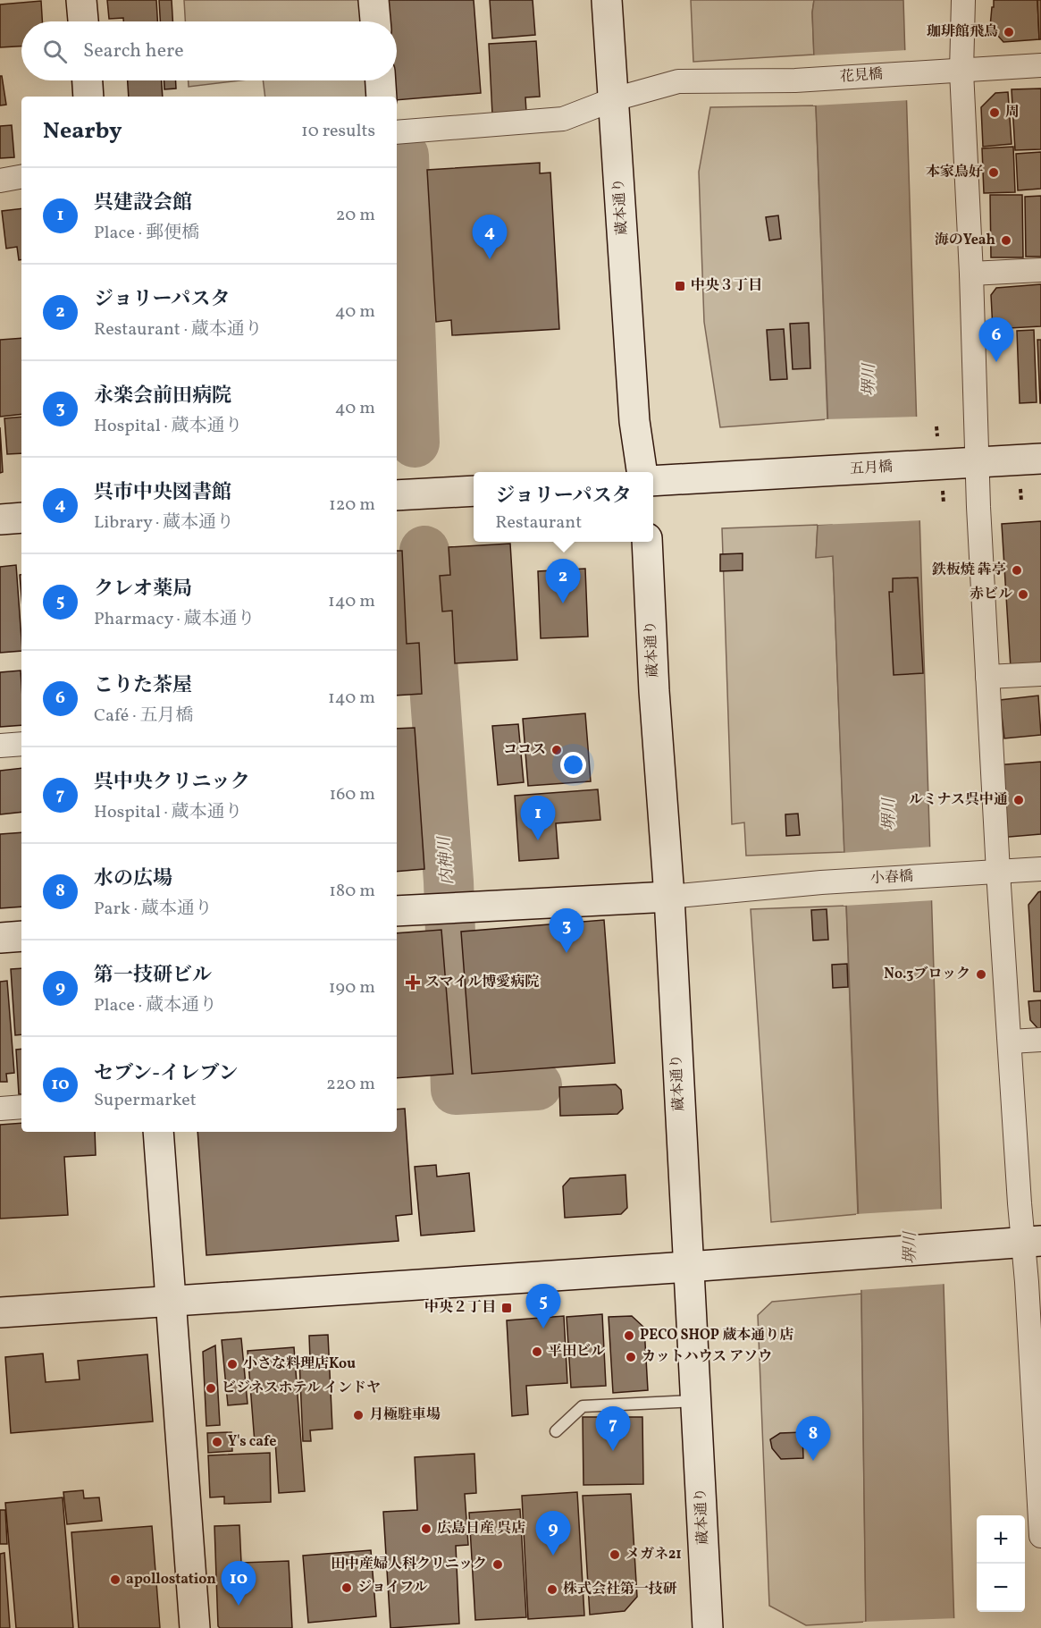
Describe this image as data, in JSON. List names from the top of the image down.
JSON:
{
  "streets": {
    "street": [
      "花見橋",
      "蔵本通り",
      "五月橋",
      "小春橋"
    ]
  },
  "crossings": [
    ["花見橋", "蔵本通り"],
    ["蔵本通り", "小春橋"]
  ],
  "water": ["堺川", "内神川"],
  "places": {
    "other": [
      "珈琲館飛鳥",
      "周",
      "本家鳥好",
      "海のYeah",
      "鉄板焼 犇亭",
      "赤ビル",
      "ココス",
      "ルミナス呉中通",
      "No.3ブロック",
      "PECO SHOP 蔵本通り店",
      "平田ビル",
      "カットハウス アソウ",
      "小さな料理店Kou",
      "ビジネスホテル インドヤ",
      "月極駐車場",
      "Y's cafe",
      "広島日産 呉店",
      "メガネ21",
      "田中産婦人科クリニック",
      "apollostation",
      "ジョイフル",
      "株式会社第一技研"
    ],
    "transit": ["中央３丁目", "中央２丁目"],
    "health": ["スマイル博愛病院"]
  },
  "page": {
    "search": "Search here",
    "heading": ["Nearby", "10 results"],
    "list": [
      {
        "mark": "1",
        "name": "呉建設会館",
        "note": "Place · 郵便橋",
        "value": "20 m"
      },
      {
        "mark": "2",
        "name": "ジョリーパスタ",
        "note": "Restaurant · 蔵本通り",
        "value": "40 m"
      },
      {
        "mark": "3",
        "name": "永楽会前田病院",
        "note": "Hospital · 蔵本通り",
        "value": "40 m"
      },
      {
        "mark": "4",
        "name": "呉市中央図書館",
        "note": "Library · 蔵本通り",
        "value": "120 m"
      },
      {
        "mark": "5",
        "name": "クレオ薬局",
        "note": "Pharmacy · 蔵本通り",
        "value": "140 m"
      },
      {
        "mark": "6",
        "name": "こりた茶屋",
        "note": "Café · 五月橋",
        "value": "140 m"
      },
      {
        "mark": "7",
        "name": "呉中央クリニック",
        "note": "Hospital · 蔵本通り",
        "value": "160 m"
      },
      {
        "mark": "8",
        "name": "水の広場",
        "note": "Park · 蔵本通り",
        "value": "180 m"
      },
      {
        "mark": "9",
        "name": "第一技研ビル",
        "note": "Place · 蔵本通り",
        "value": "190 m"
      },
      {
        "mark": "10",
        "name": "セブン-イレブン",
        "note": "Supermarket",
        "value": "220 m"
      }
    ],
    "pins": [
      "4",
      "6",
      "2",
      "1",
      "3",
      "5",
      "7",
      "8",
      "9",
      "10"
    ],
    "popup": ["ジョリーパスタ", "Restaurant"],
    "map_buttons": ["+", "−"]
  }
}
